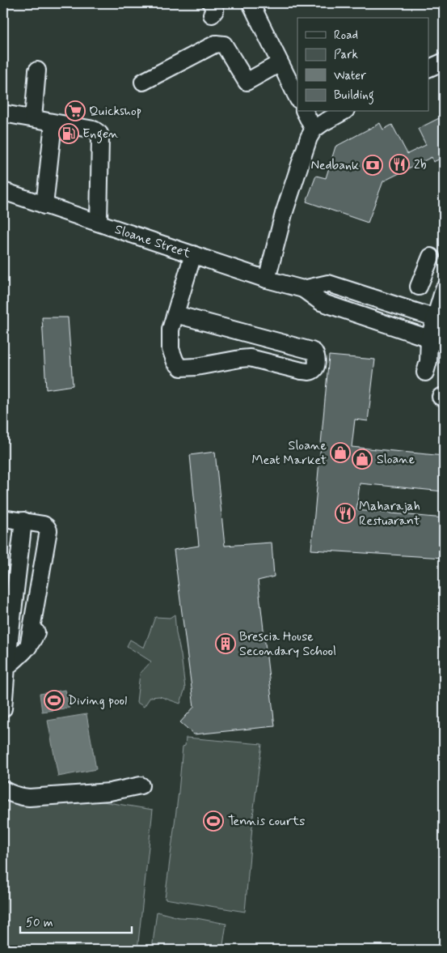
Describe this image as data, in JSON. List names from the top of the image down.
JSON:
{
  "streets": {
    "street": ["Sloane Street"]
  },
  "places": {
    "supermarket": ["Quickshop"],
    "fuel station": ["Engen"],
    "restaurant": ["2b", "Maharajah Restuarant"],
    "bank": ["Nedbank"],
    "shop": ["Sloane Meat Market", "Sloane"],
    "building": ["Brescia House Secondary School"],
    "sports": ["Diving pool", "Tennis courts"]
  },
  "legend": [
    "Road",
    "Park",
    "Water",
    "Building"
  ],
  "scale_bar": "50 m"
}
